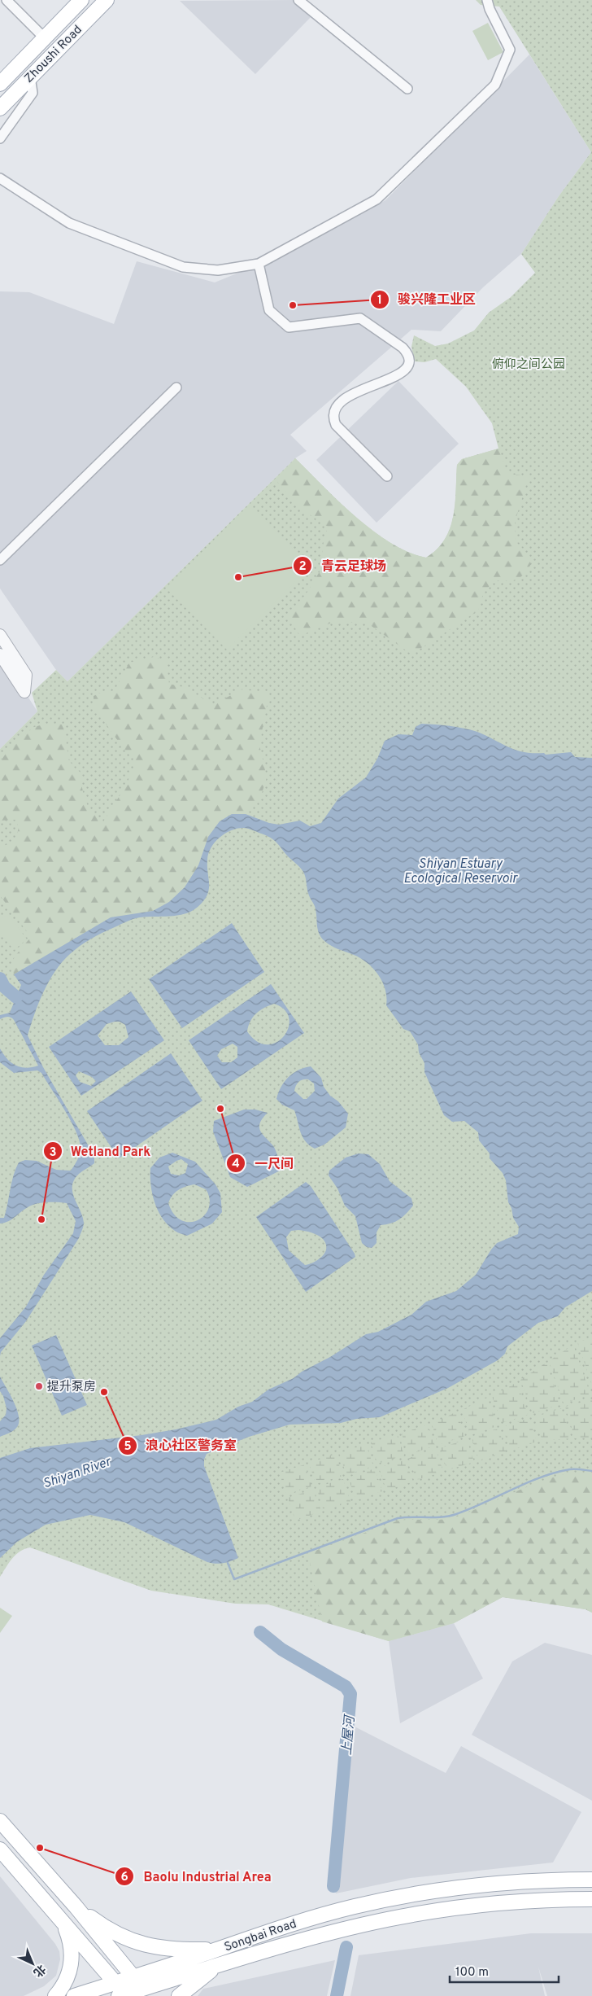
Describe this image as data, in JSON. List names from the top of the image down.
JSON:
{
  "streets": {
    "main road": ["Zhoushi Road", "Songbai Road"]
  },
  "water": ["Shiyan Estuary Ecological Reservoir", "Shiyan River", "上屋河"],
  "parks": ["俯仰之间公园"],
  "places": [
    "骏兴隆工业区",
    "青云足球场",
    "一尺间",
    "Wetland Park",
    "提升泵房",
    "浪心社区警务室",
    "Baolu Industrial Area"
  ],
  "scale_bar": "100 m",
  "north": "bottom right"
}
